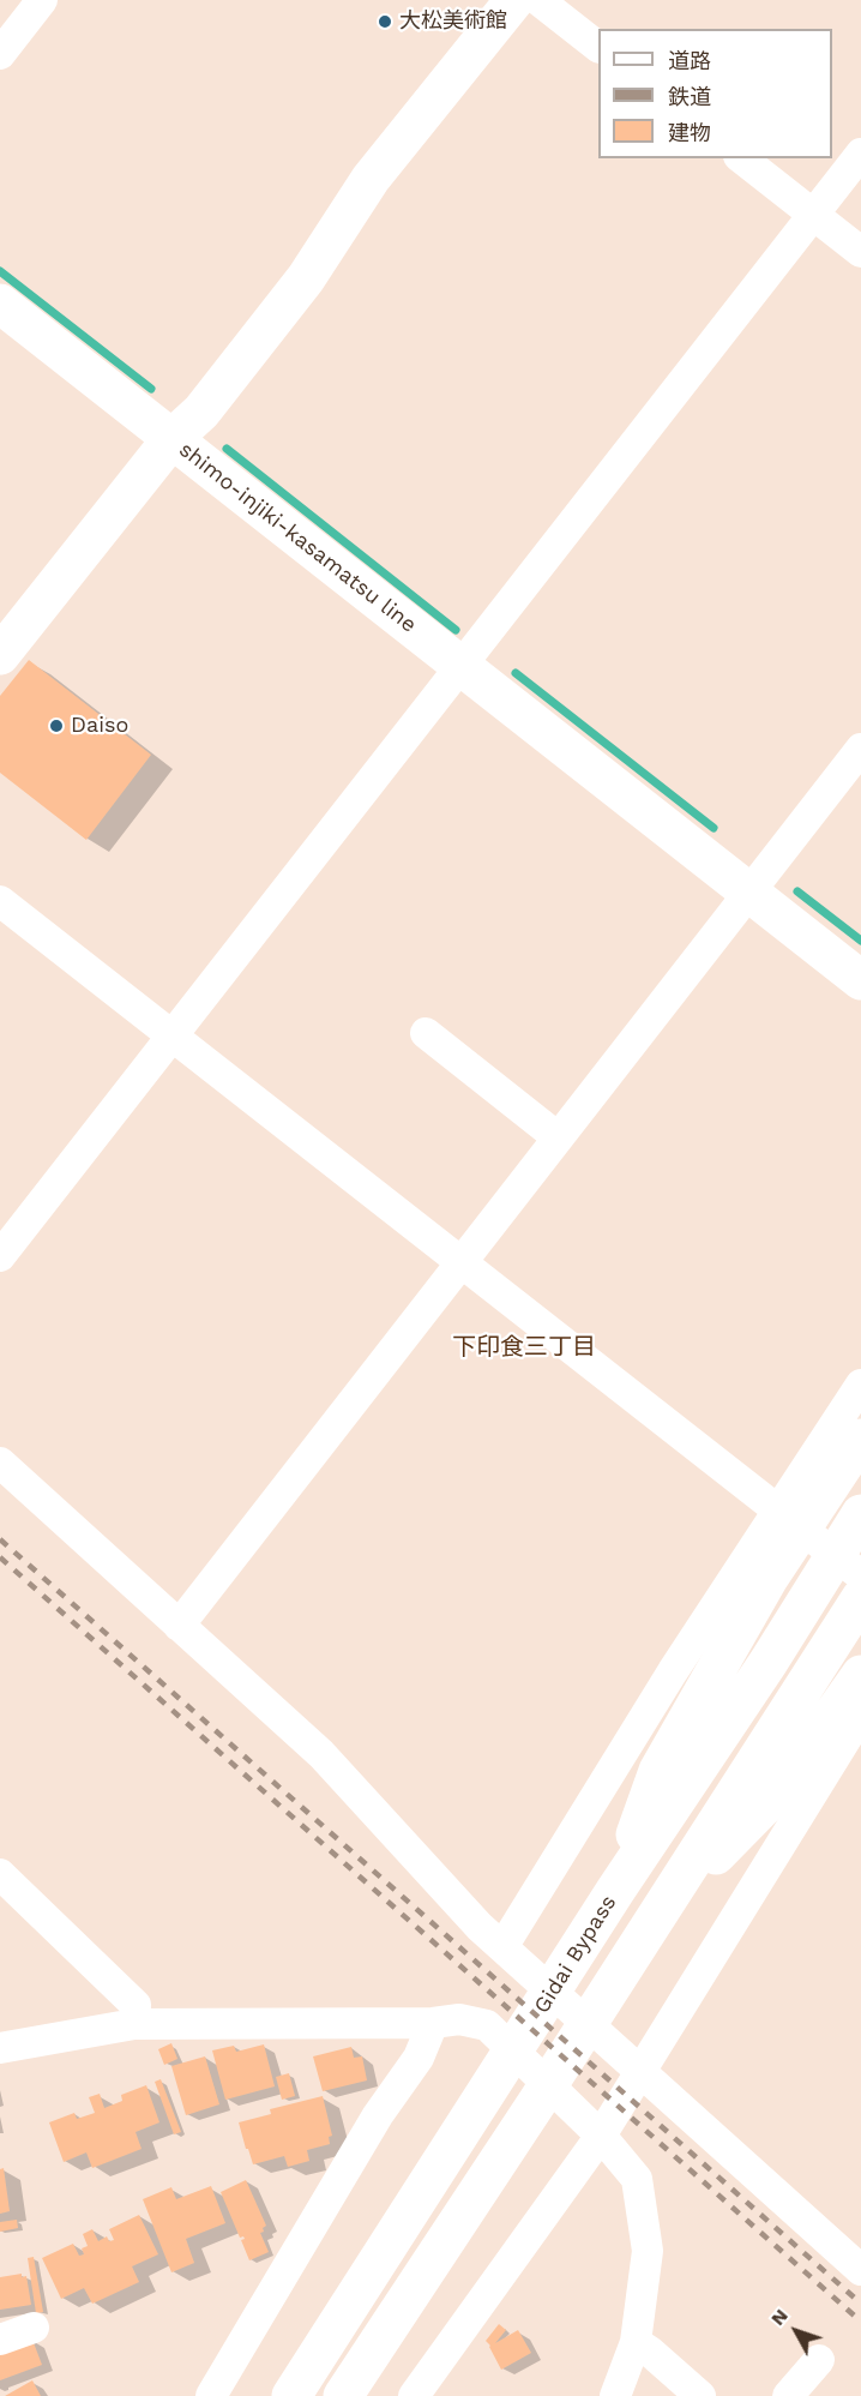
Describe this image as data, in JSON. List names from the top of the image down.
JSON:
{
  "streets": {
    "main road": ["shimo-injiki-kasamatsu line", "Gidai Bypass"]
  },
  "districts": ["下印食三丁目"],
  "places": ["大松美術館", "Daiso"],
  "legend": ["道路", "鉄道", "建物"],
  "north": "top left"
}
